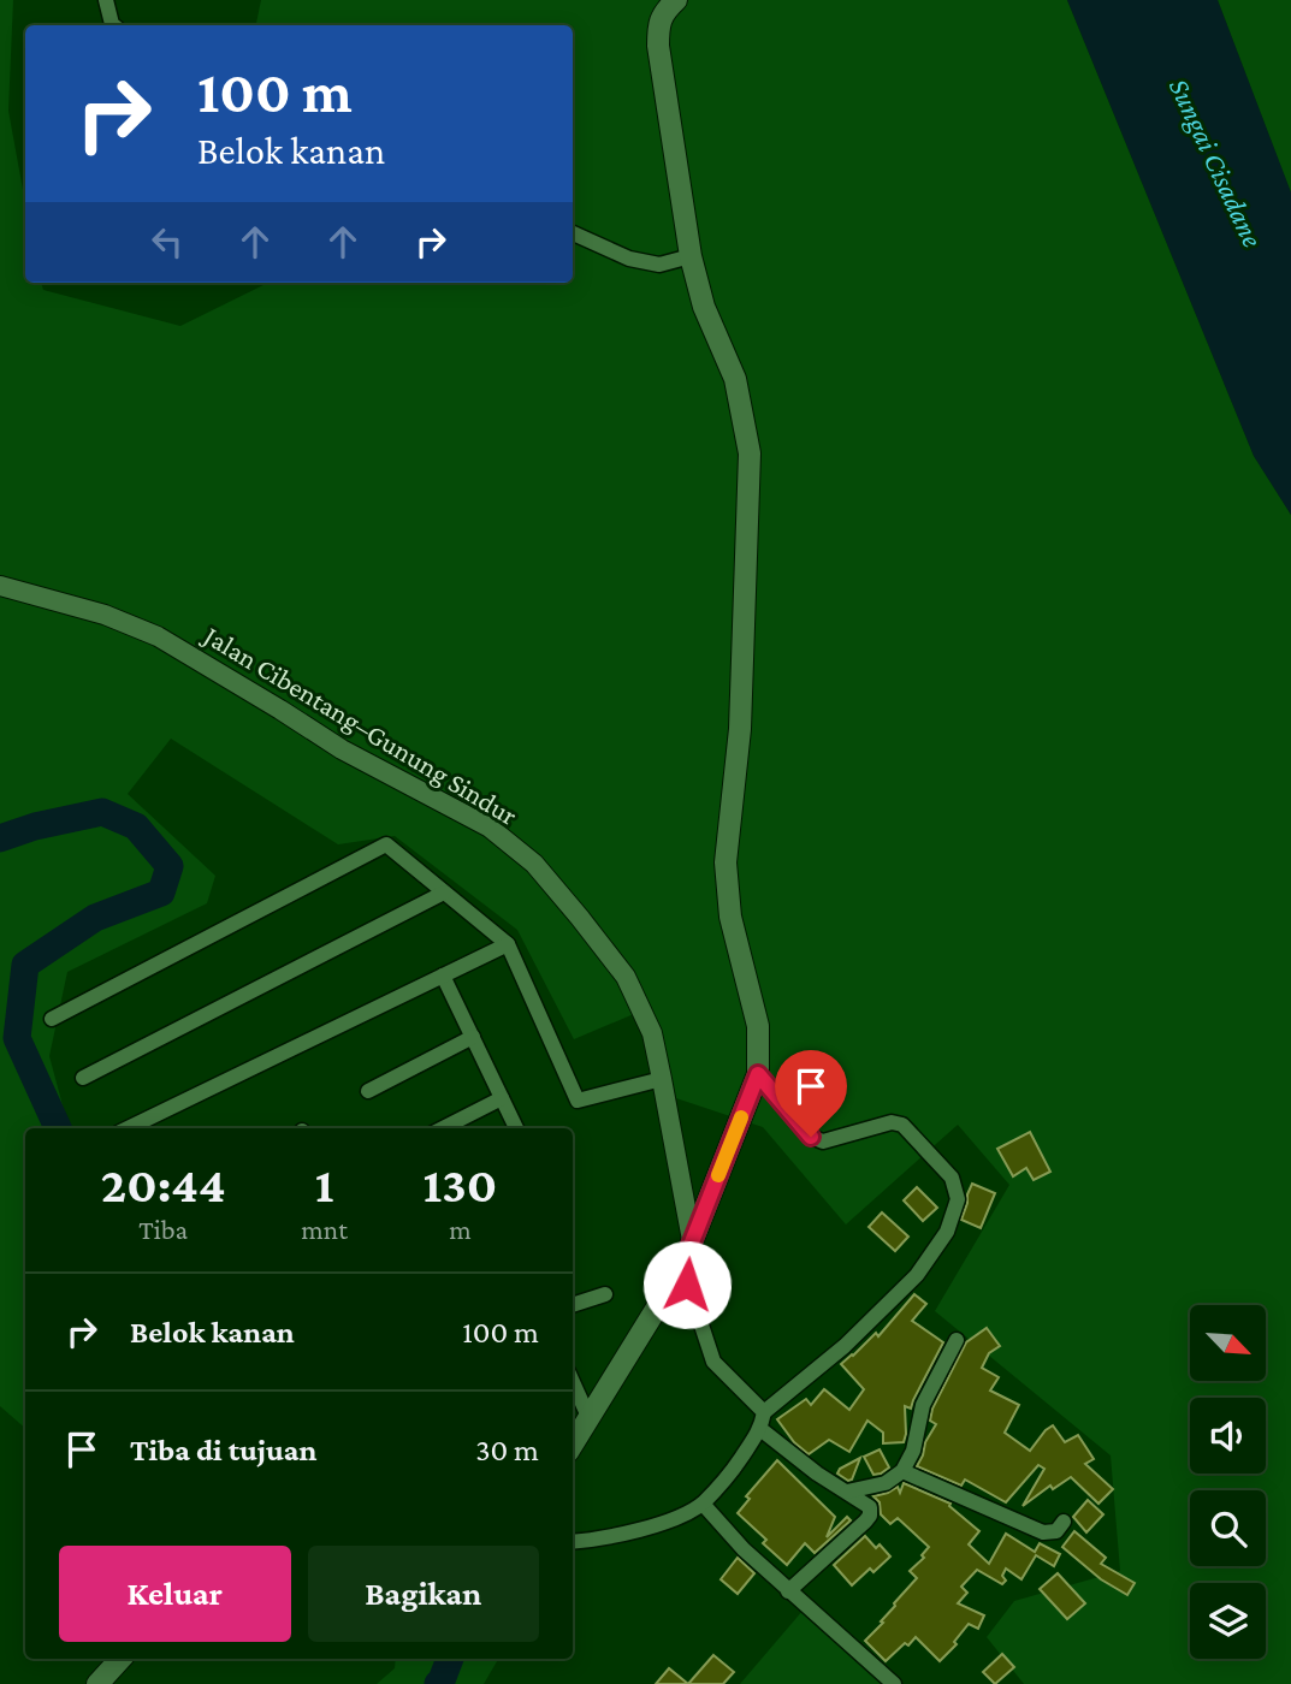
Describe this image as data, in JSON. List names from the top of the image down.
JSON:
{
  "streets": {
    "street": ["Jalan Cibentang–Gunung Sindur"]
  },
  "water": ["Sungai Cisadane"],
  "north": "bottom right",
  "page": {
    "turn": ["100 m", "Belok kanan"],
    "eta": [
      "20:44",
      "Tiba",
      "1",
      "mnt",
      "130",
      "m"
    ],
    "list": [
      {
        "name": "Belok kanan",
        "value": "100 m"
      },
      {
        "name": "Tiba di tujuan",
        "value": "30 m"
      }
    ],
    "buttons": ["Keluar", "Bagikan"]
  }
}
